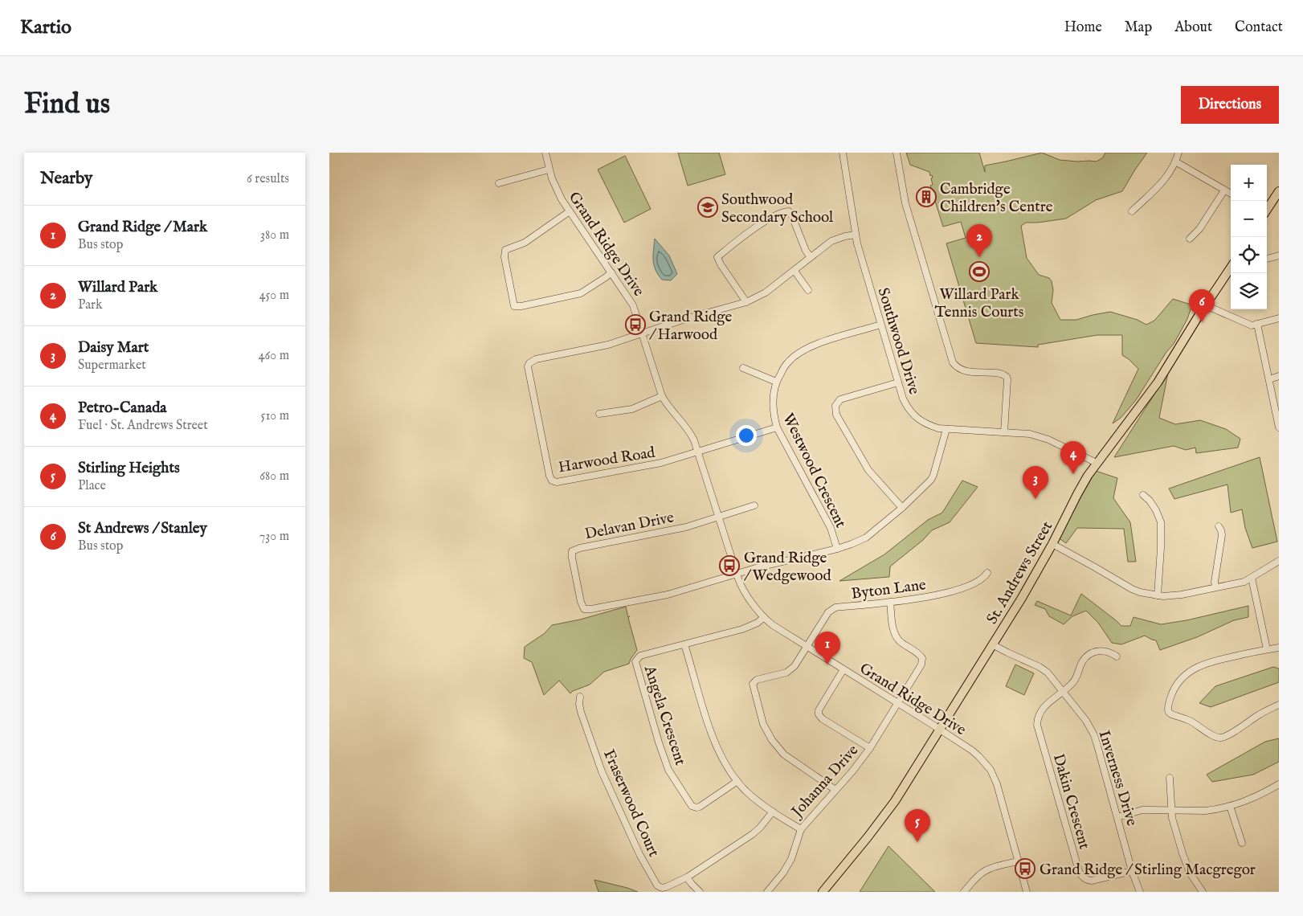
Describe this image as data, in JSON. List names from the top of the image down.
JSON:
{
  "streets": {
    "main road": ["St. Andrews Street"],
    "street": [
      "Grand Ridge Drive",
      "Southwood Drive",
      "Harwood Road",
      "Westwood Crescent",
      "Delavan Drive",
      "Byton Lane",
      "Angela Crescent",
      "Inverness Drive",
      "Johanna Drive",
      "Dakin Crescent",
      "Fraserwood Court"
    ]
  },
  "crossings": [
    ["Grand Ridge Drive", "Harwood Road"],
    ["Grand Ridge Drive", "Delavan Drive"],
    ["Grand Ridge Drive", "St. Andrews Street"],
    ["Grand Ridge Drive", "Byton Lane"],
    ["Grand Ridge Drive", "Angela Crescent"],
    ["Grand Ridge Drive", "Johanna Drive"],
    ["Southwood Drive", "Westwood Crescent"],
    ["Southwood Drive", "St. Andrews Street"],
    ["Harwood Road", "Westwood Crescent"],
    ["St. Andrews Street", "Inverness Drive"],
    ["Byton Lane", "Johanna Drive"],
    ["Angela Crescent", "Johanna Drive"],
    ["Inverness Drive", "Dakin Crescent"]
  ],
  "places": {
    "building": ["Cambridge Children's Centre"],
    "school or university": ["Southwood Secondary School"],
    "sports": ["Willard Park Tennis Courts"],
    "bus stop": ["Grand Ridge / Harwood", "Grand Ridge / Wedgewood", "Grand Ridge / Stirling Macgregor"]
  },
  "page": {
    "header": "Kartio",
    "nav": [
      "Home",
      "Map",
      "About",
      "Contact"
    ],
    "buttons": "Directions",
    "title": "Find us",
    "heading": ["Nearby", "6 results"],
    "map_buttons": ["+", "−"],
    "list": [
      {
        "mark": "1",
        "name": "Grand Ridge / Mark",
        "note": "Bus stop",
        "value": "380 m"
      },
      {
        "mark": "2",
        "name": "Willard Park",
        "note": "Park",
        "value": "450 m"
      },
      {
        "mark": "3",
        "name": "Daisy Mart",
        "note": "Supermarket",
        "value": "460 m"
      },
      {
        "mark": "4",
        "name": "Petro-Canada",
        "note": "Fuel · St. Andrews Street",
        "value": "510 m"
      },
      {
        "mark": "5",
        "name": "Stirling Heights",
        "note": "Place",
        "value": "680 m"
      },
      {
        "mark": "6",
        "name": "St Andrews / Stanley",
        "note": "Bus stop",
        "value": "730 m"
      }
    ],
    "pins": [
      "2",
      "6",
      "4",
      "3",
      "1",
      "5"
    ]
  }
}
